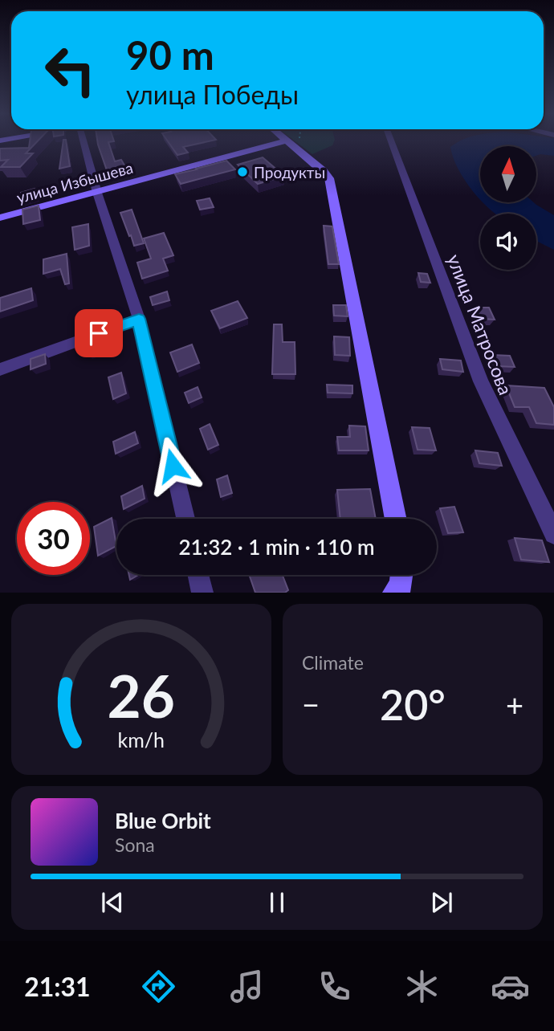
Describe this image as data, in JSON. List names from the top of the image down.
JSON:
{
  "streets": {
    "street": ["улица Избышева", "улица Матросова"]
  },
  "places": ["Продукты"],
  "north": "top",
  "page": {
    "turn": ["90 m", "улица Победы"],
    "limit": "30",
    "trip": "21:32 · 1 min · 110 m",
    "tile": "Climate",
    "heat": ["−", "20°", "+"],
    "song": ["Blue Orbit", "Sona"],
    "tabs": "21:31",
    "gauge": ["26", "km/h"]
  }
}
